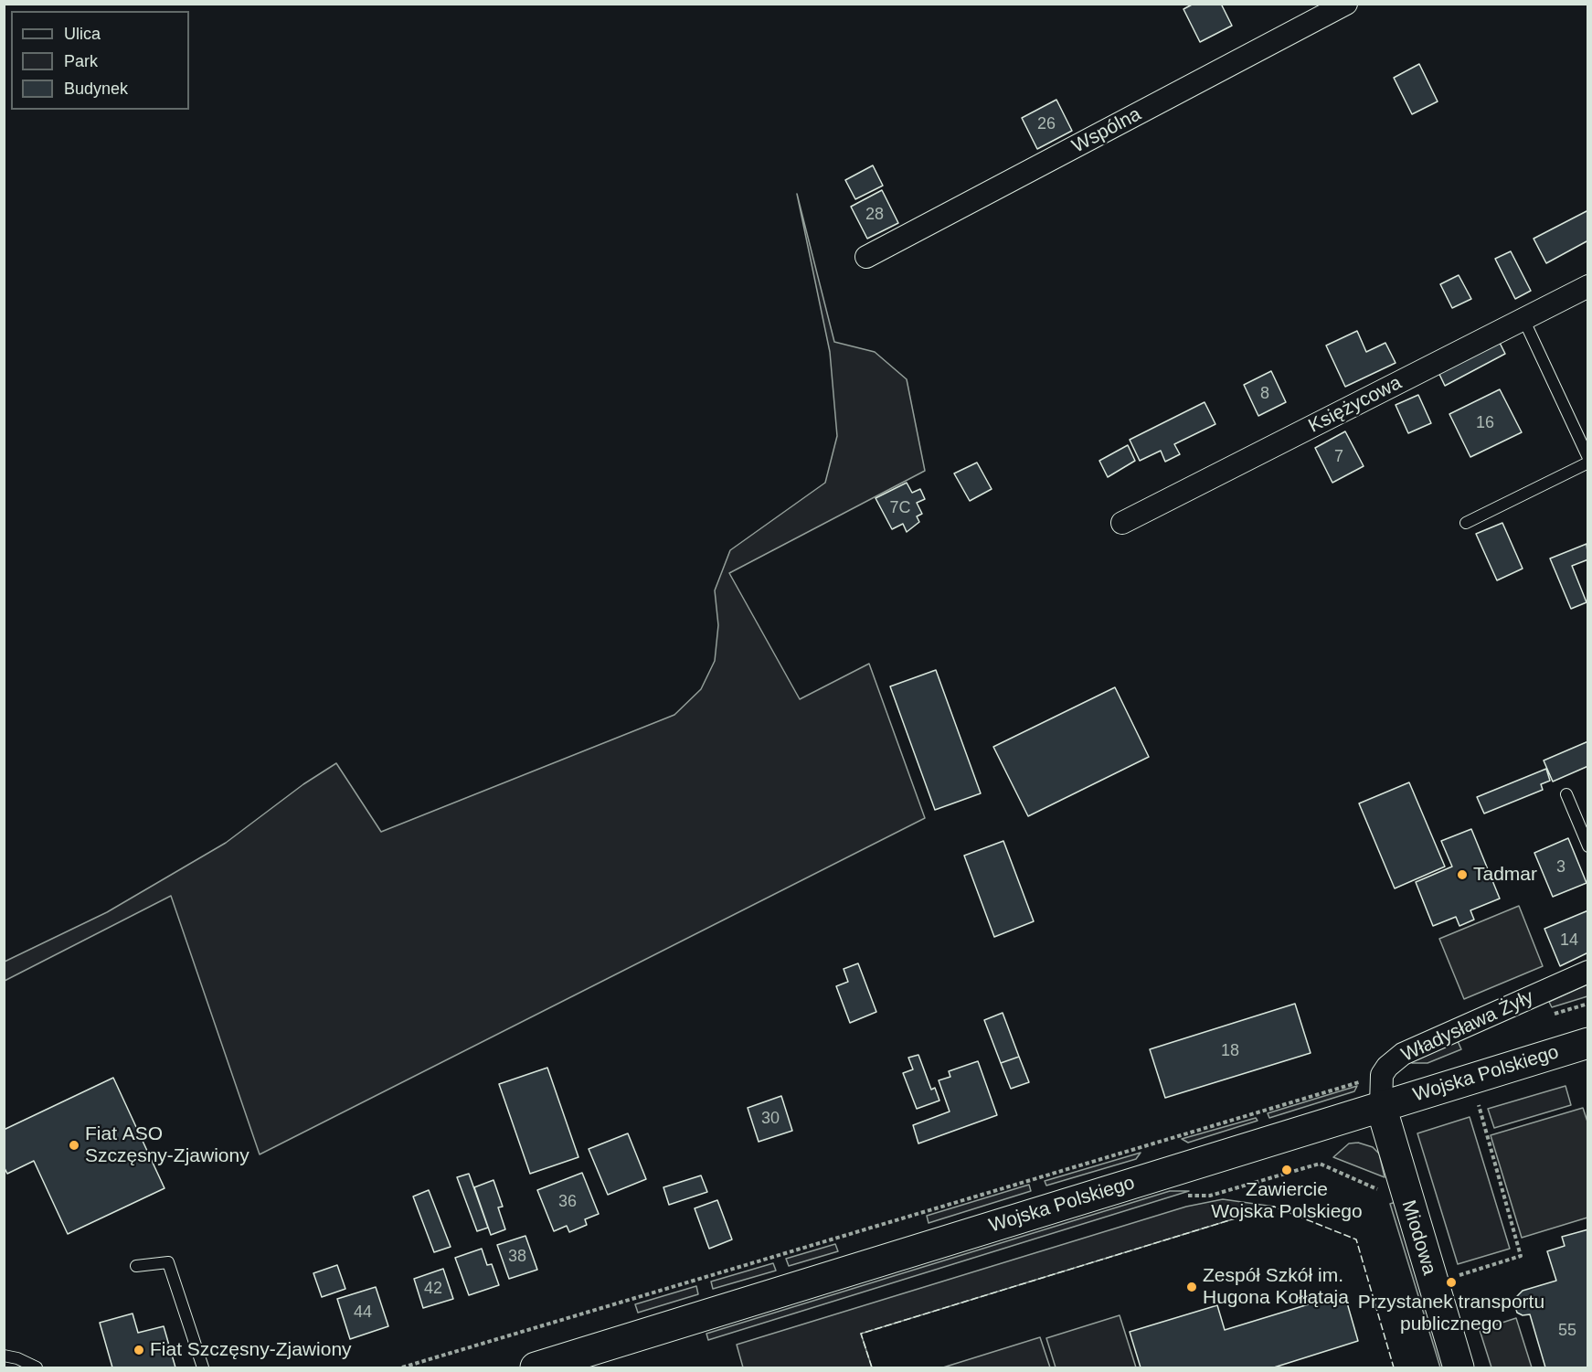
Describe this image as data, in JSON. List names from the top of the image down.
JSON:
{
  "streets": {
    "main road": ["Wojska Polskiego", "Miodowa"],
    "street": ["Wspólna", "Księżycowa", "Władysława Żyły"]
  },
  "crossings": [
    ["Władysława Żyły", "Wojska Polskiego"],
    ["Władysława Żyły", "Miodowa"],
    ["Wojska Polskiego", "Miodowa"]
  ],
  "places": [
    "Tadmar",
    "Fiat ASO Szczęsny-Zjawiony",
    "Zawiercie Wojska Polskiego",
    "Przystanek transportu publicznego",
    "Zespół Szkół im. Hugona Kołłątaja",
    "Fiat Szczęsny-Zjawiony"
  ],
  "house_numbers": [
    "26",
    "28",
    "8",
    "16",
    "7",
    "7C",
    "3",
    "14",
    "18",
    "30",
    "36",
    "38",
    "42",
    "44",
    "55"
  ],
  "legend": ["Ulica", "Park", "Budynek"]
}
